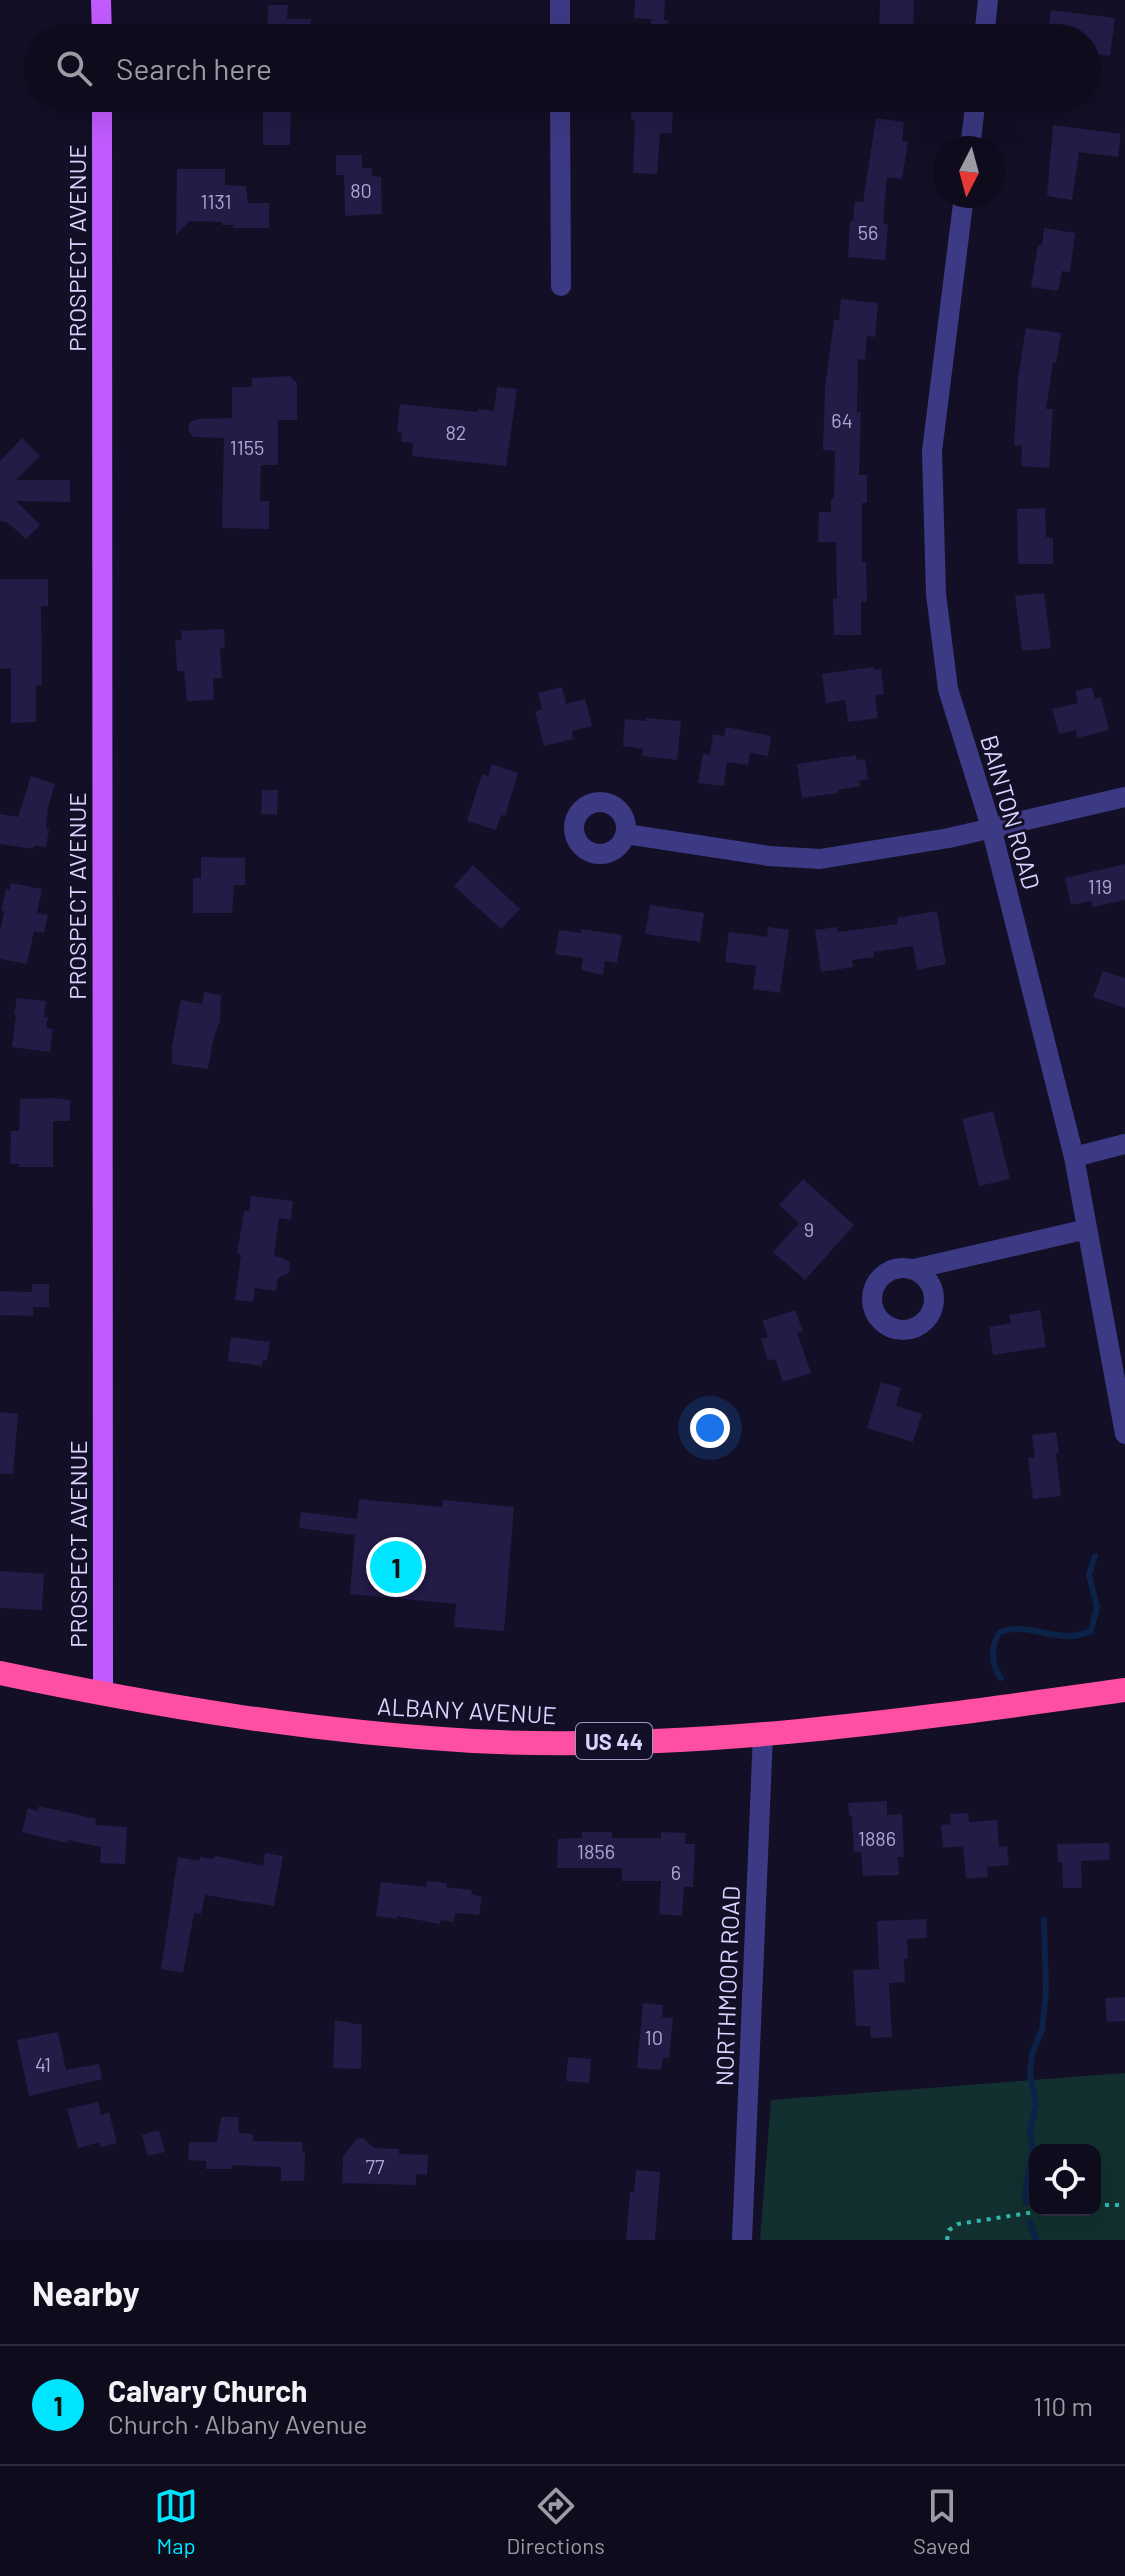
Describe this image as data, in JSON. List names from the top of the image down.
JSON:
{
  "streets": {
    "highway": ["ALBANY AVENUE", "US 44"],
    "main road": ["PROSPECT AVENUE"],
    "street": ["BAINTON ROAD", "NORTHMOOR ROAD"]
  },
  "crossings": [
    ["PROSPECT AVENUE", "ALBANY AVENUE"],
    ["ALBANY AVENUE", "NORTHMOOR ROAD"]
  ],
  "house_numbers": [
    "80",
    "1131",
    "56",
    "64",
    "82",
    "1155",
    "119",
    "9",
    "1886",
    "1856",
    "6",
    "10",
    "41",
    "77"
  ],
  "north": "bottom",
  "page": {
    "search": "Search here",
    "pins": "1",
    "heading": "Nearby",
    "list": [
      {
        "mark": "1",
        "name": "Calvary Church",
        "note": "Church · Albany Avenue",
        "value": "110 m"
      }
    ],
    "nav": ["Map", "Directions", "Saved"]
  }
}
